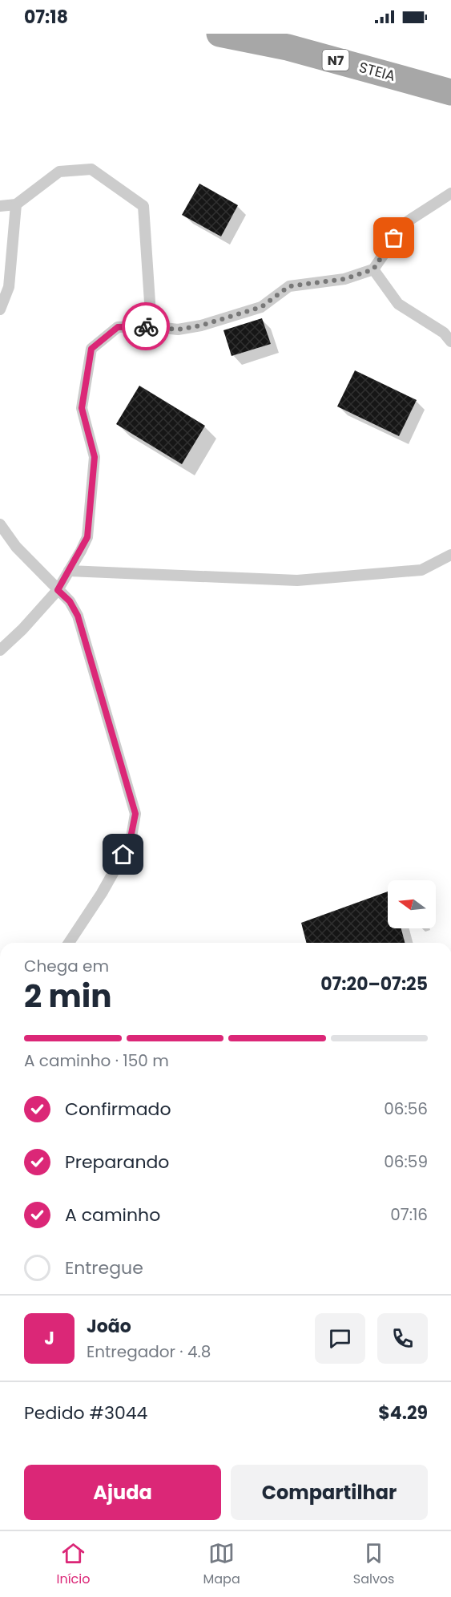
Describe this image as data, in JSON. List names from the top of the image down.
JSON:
{
  "streets": {
    "main road": ["N7", "STEIA"]
  },
  "north": "left",
  "page": {
    "status": "07:18",
    "heading": ["2 min", "Chega em", "07:20–07:25"],
    "panel": [
      "João",
      "Entregador · 4.8",
      "Pedido #3044",
      "$4.29"
    ],
    "bar": "A caminho · 150 m",
    "list": [
      ["Confirmado", "06:56"],
      ["Preparando", "06:59"],
      ["A caminho", "07:16"],
      "Entregue"
    ],
    "round": "J",
    "buttons": ["Ajuda", "Compartilhar"],
    "tabs": ["Início", "Mapa", "Salvos"]
  }
}
